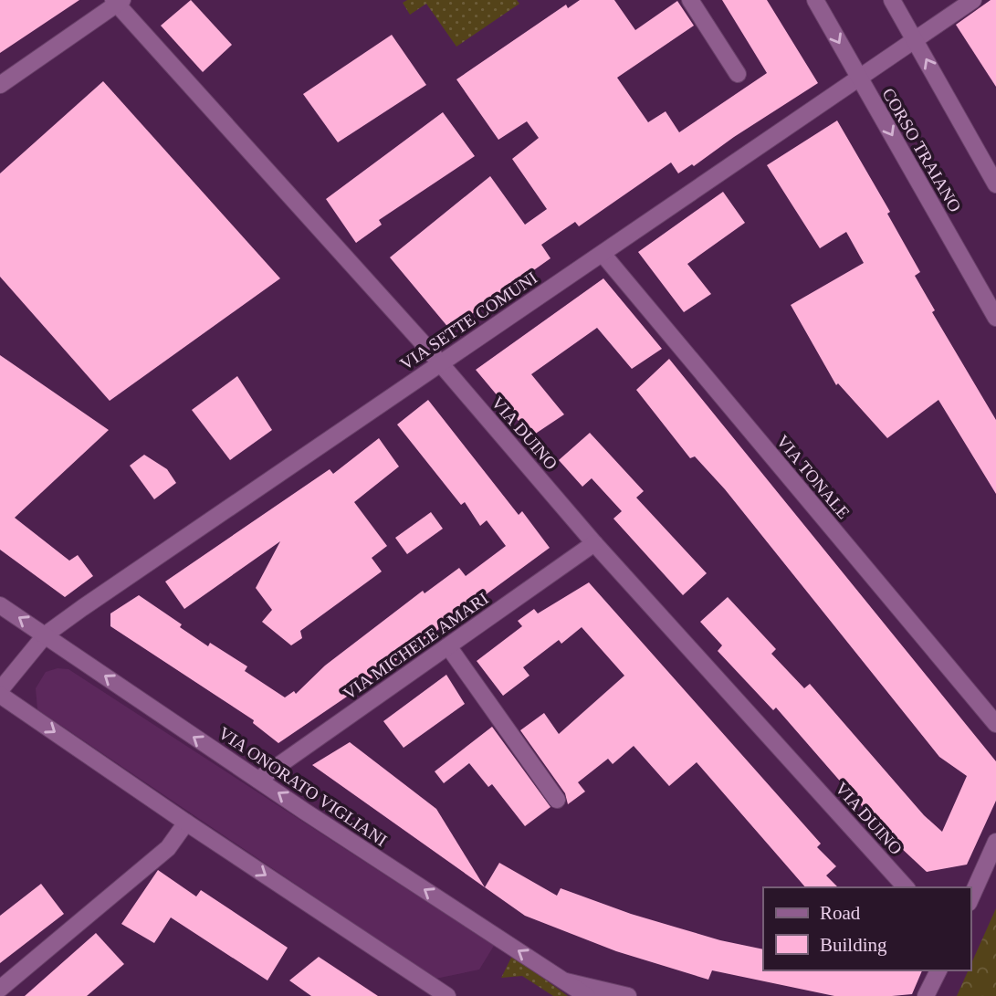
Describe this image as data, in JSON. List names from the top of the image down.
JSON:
{
  "streets": {
    "street": [
      "CORSO TRAIANO",
      "VIA SETTE COMUNI",
      "VIA DUINO",
      "VIA TONALE",
      "VIA MICHELE AMARI",
      "VIA ONORATO VIGLIANI"
    ]
  },
  "crossings": [
    ["CORSO TRAIANO", "VIA SETTE COMUNI"],
    ["VIA SETTE COMUNI", "VIA DUINO"],
    ["VIA SETTE COMUNI", "VIA TONALE"],
    ["VIA SETTE COMUNI", "VIA ONORATO VIGLIANI"],
    ["VIA DUINO", "VIA MICHELE AMARI"],
    ["VIA MICHELE AMARI", "VIA ONORATO VIGLIANI"]
  ],
  "legend": ["Road", "Building"]
}
